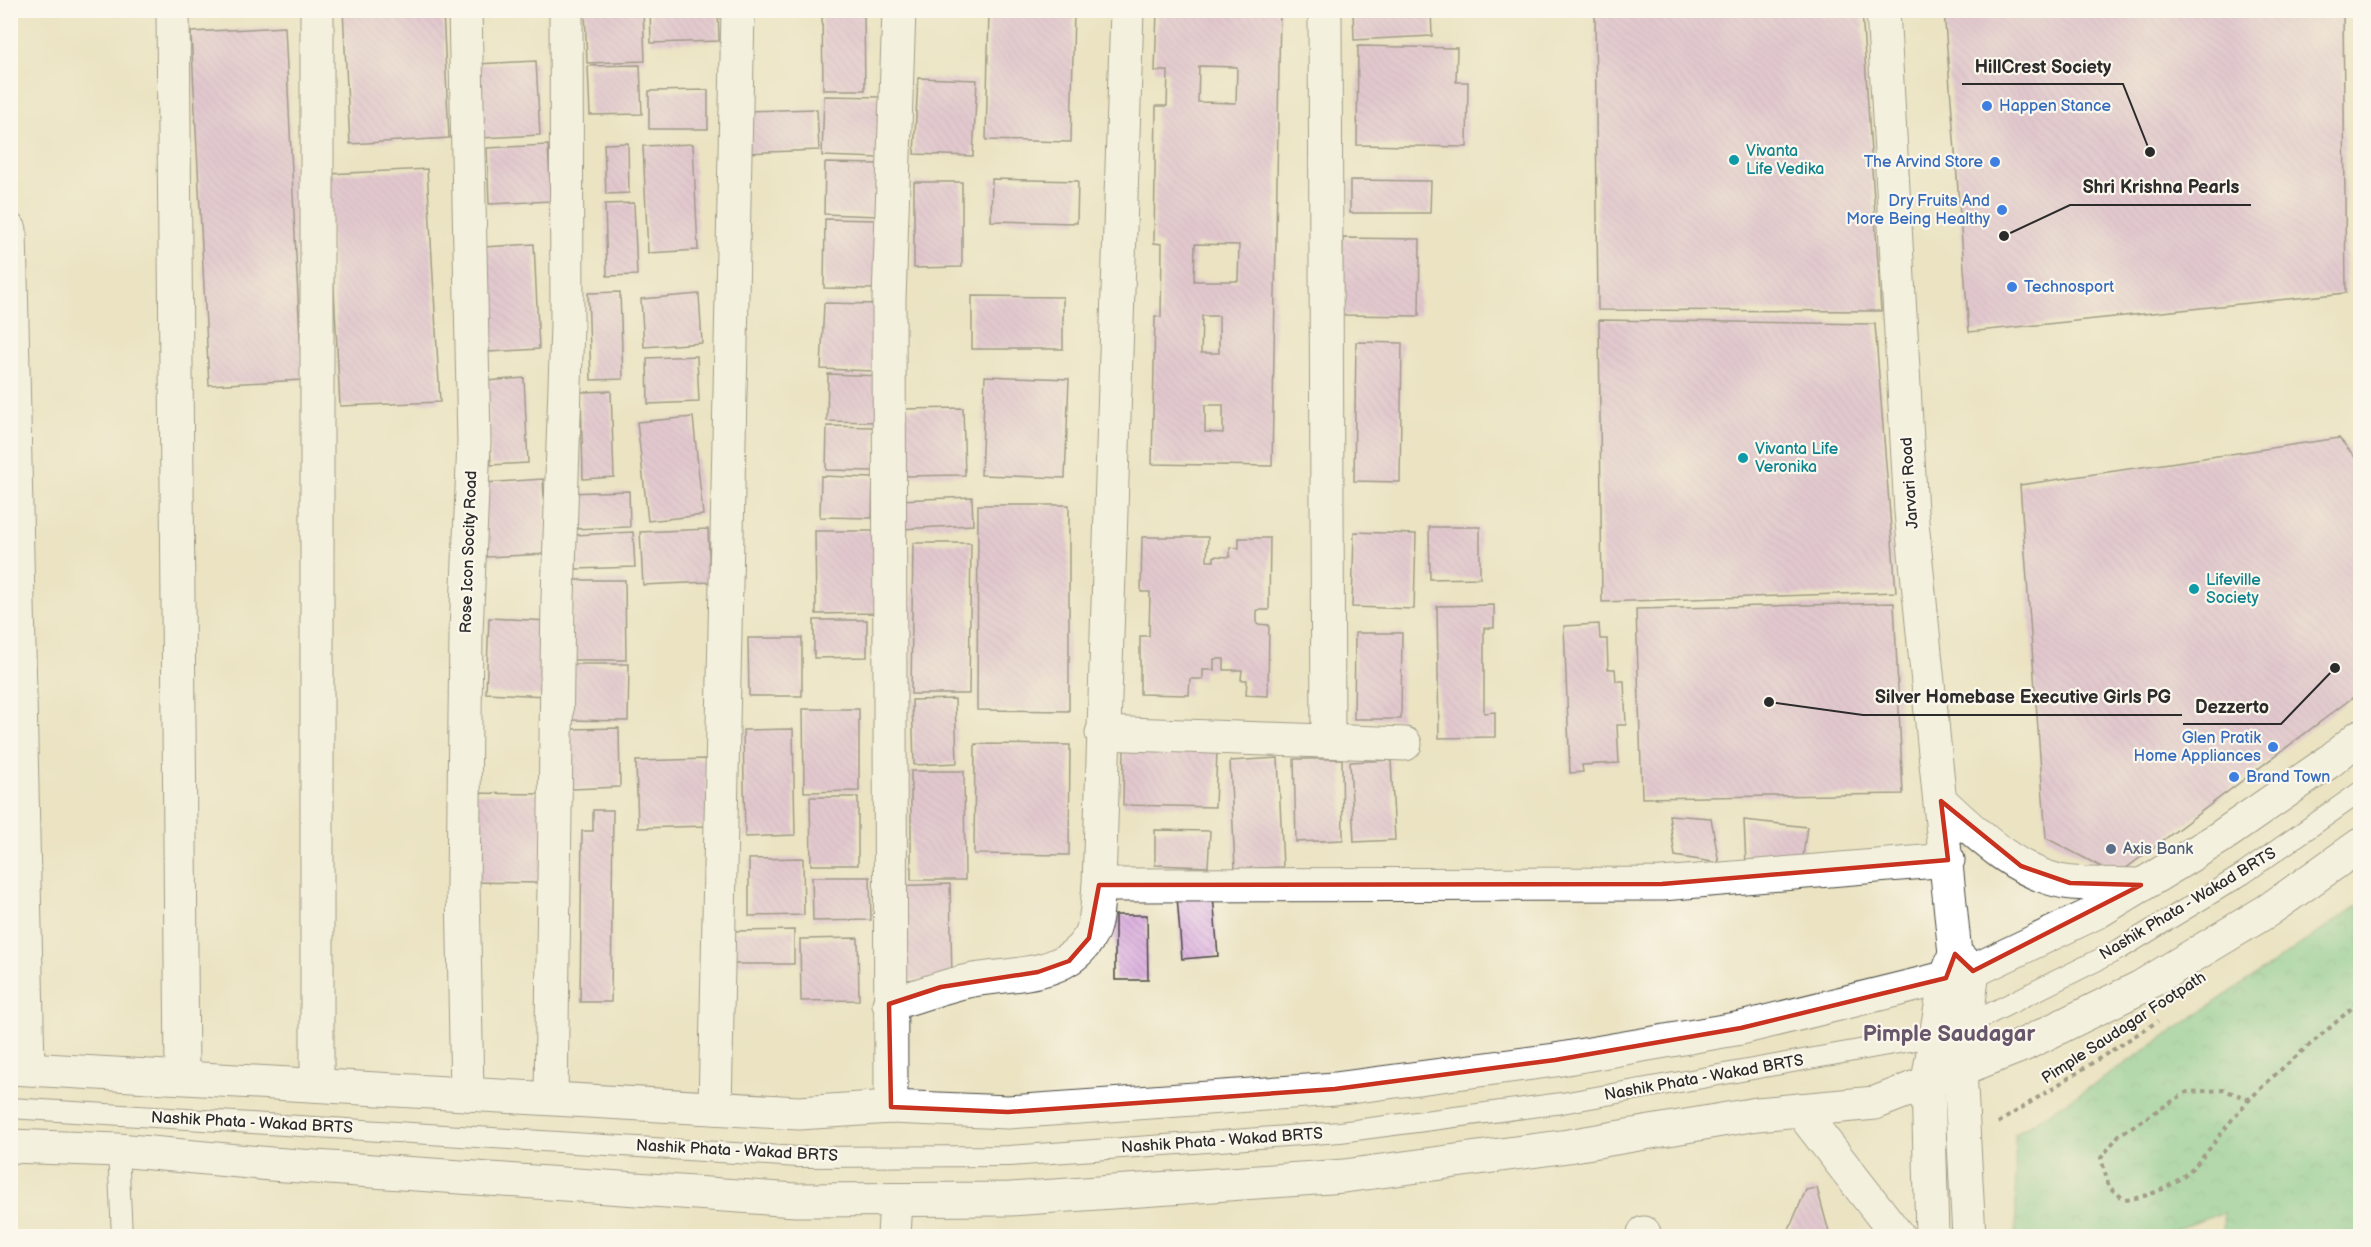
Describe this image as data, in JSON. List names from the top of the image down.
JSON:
{
  "streets": {
    "street": ["Jarvari Road", "Rose Icon Socity Road"],
    "lane": ["Nashik Phata - Wakad BRTS"],
    "path": ["Pimple Saudagar Footpath"]
  },
  "crossings": [
    ["Jarvari Road", "Nashik Phata - Wakad BRTS"]
  ],
  "districts": ["Pimple Saudagar"],
  "places": [
    "Happen Stance",
    "HillCrest Society",
    "Vivanta Life Vedika",
    "The Arvind Store",
    "Dry Fruits And More Being Healthy",
    "Shri Krishna Pearls",
    "Technosport",
    "Vivanta Life Veronika",
    "Lifeville Society",
    "Dezzerto",
    "Silver Homebase Executive Girls PG",
    "Glen Pratik Home Appliances",
    "Brand Town",
    "Axis Bank"
  ]
}
